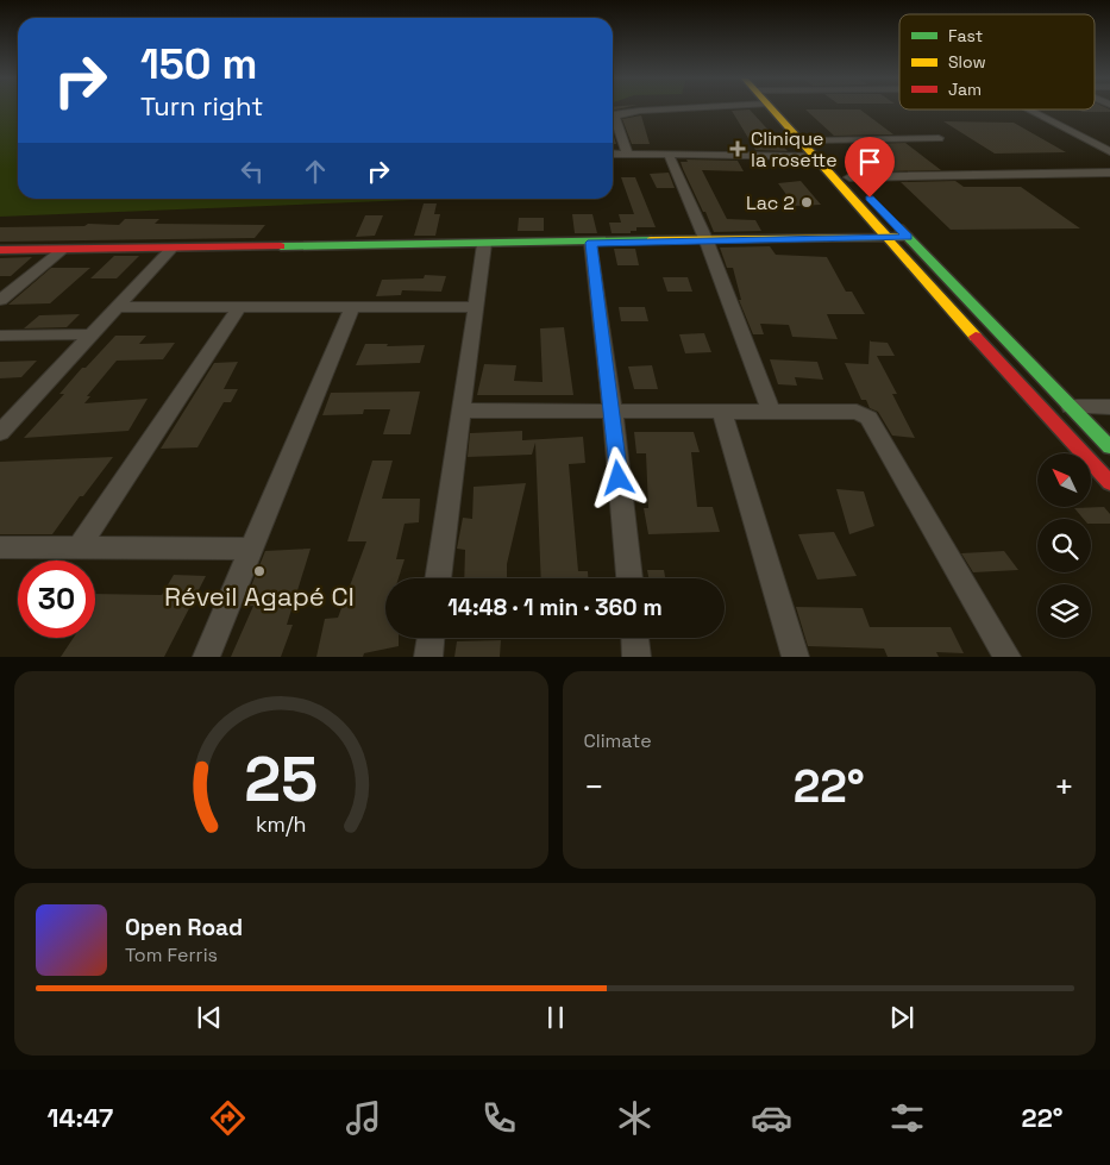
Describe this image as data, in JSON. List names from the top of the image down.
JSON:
{
  "places": {
    "health": ["Clinique la rosette"],
    "other": ["Lac 2", "Réveil Agapé CI"]
  },
  "legend": ["Fast", "Slow", "Jam"],
  "north": "top left",
  "page": {
    "turn": ["150 m", "Turn right"],
    "limit": "30",
    "trip": "14:48 · 1 min · 360 m",
    "tile": "Climate",
    "heat": ["−", "22°", "+"],
    "song": ["Open Road", "Tom Ferris"],
    "tabs": ["14:47", "22°"],
    "gauge": ["25", "km/h"]
  }
}
